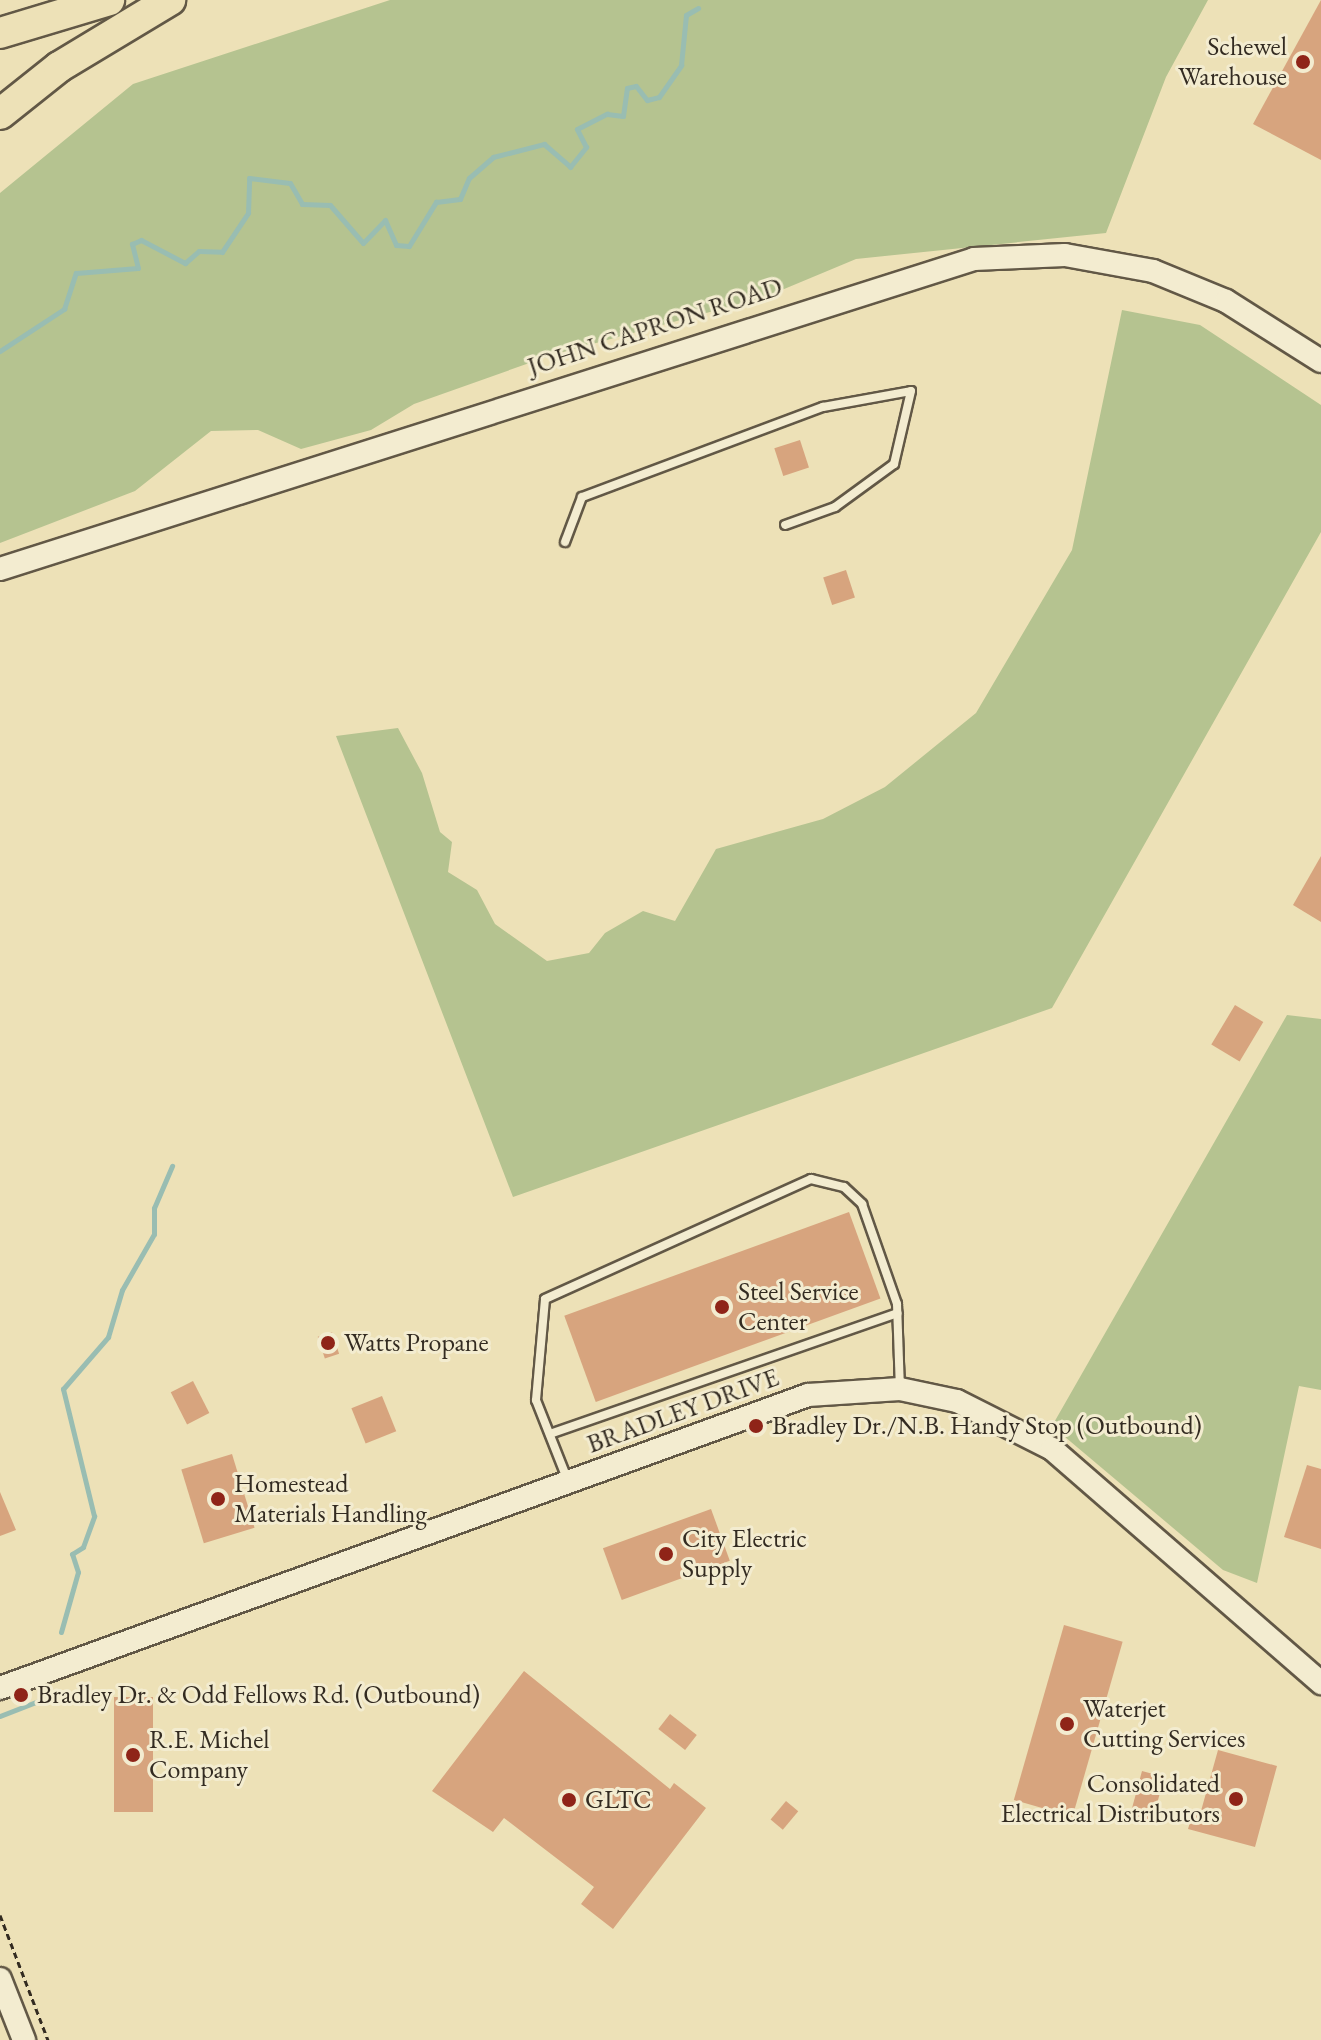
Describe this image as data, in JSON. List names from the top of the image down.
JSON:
{
  "streets": {
    "street": ["JOHN CAPRON ROAD", "BRADLEY DRIVE"]
  },
  "places": [
    "Schewel Warehouse",
    "Steel Service Center",
    "Watts Propane",
    "Bradley Dr./N.B. Handy Stop (Outbound)",
    "Homestead Materials Handling",
    "City Electric Supply",
    "Bradley Dr. & Odd Fellows Rd. (Outbound)",
    "Waterjet Cutting Services",
    "R.E. Michel Company",
    "Consolidated Electrical Distributors",
    "GLTC"
  ]
}
